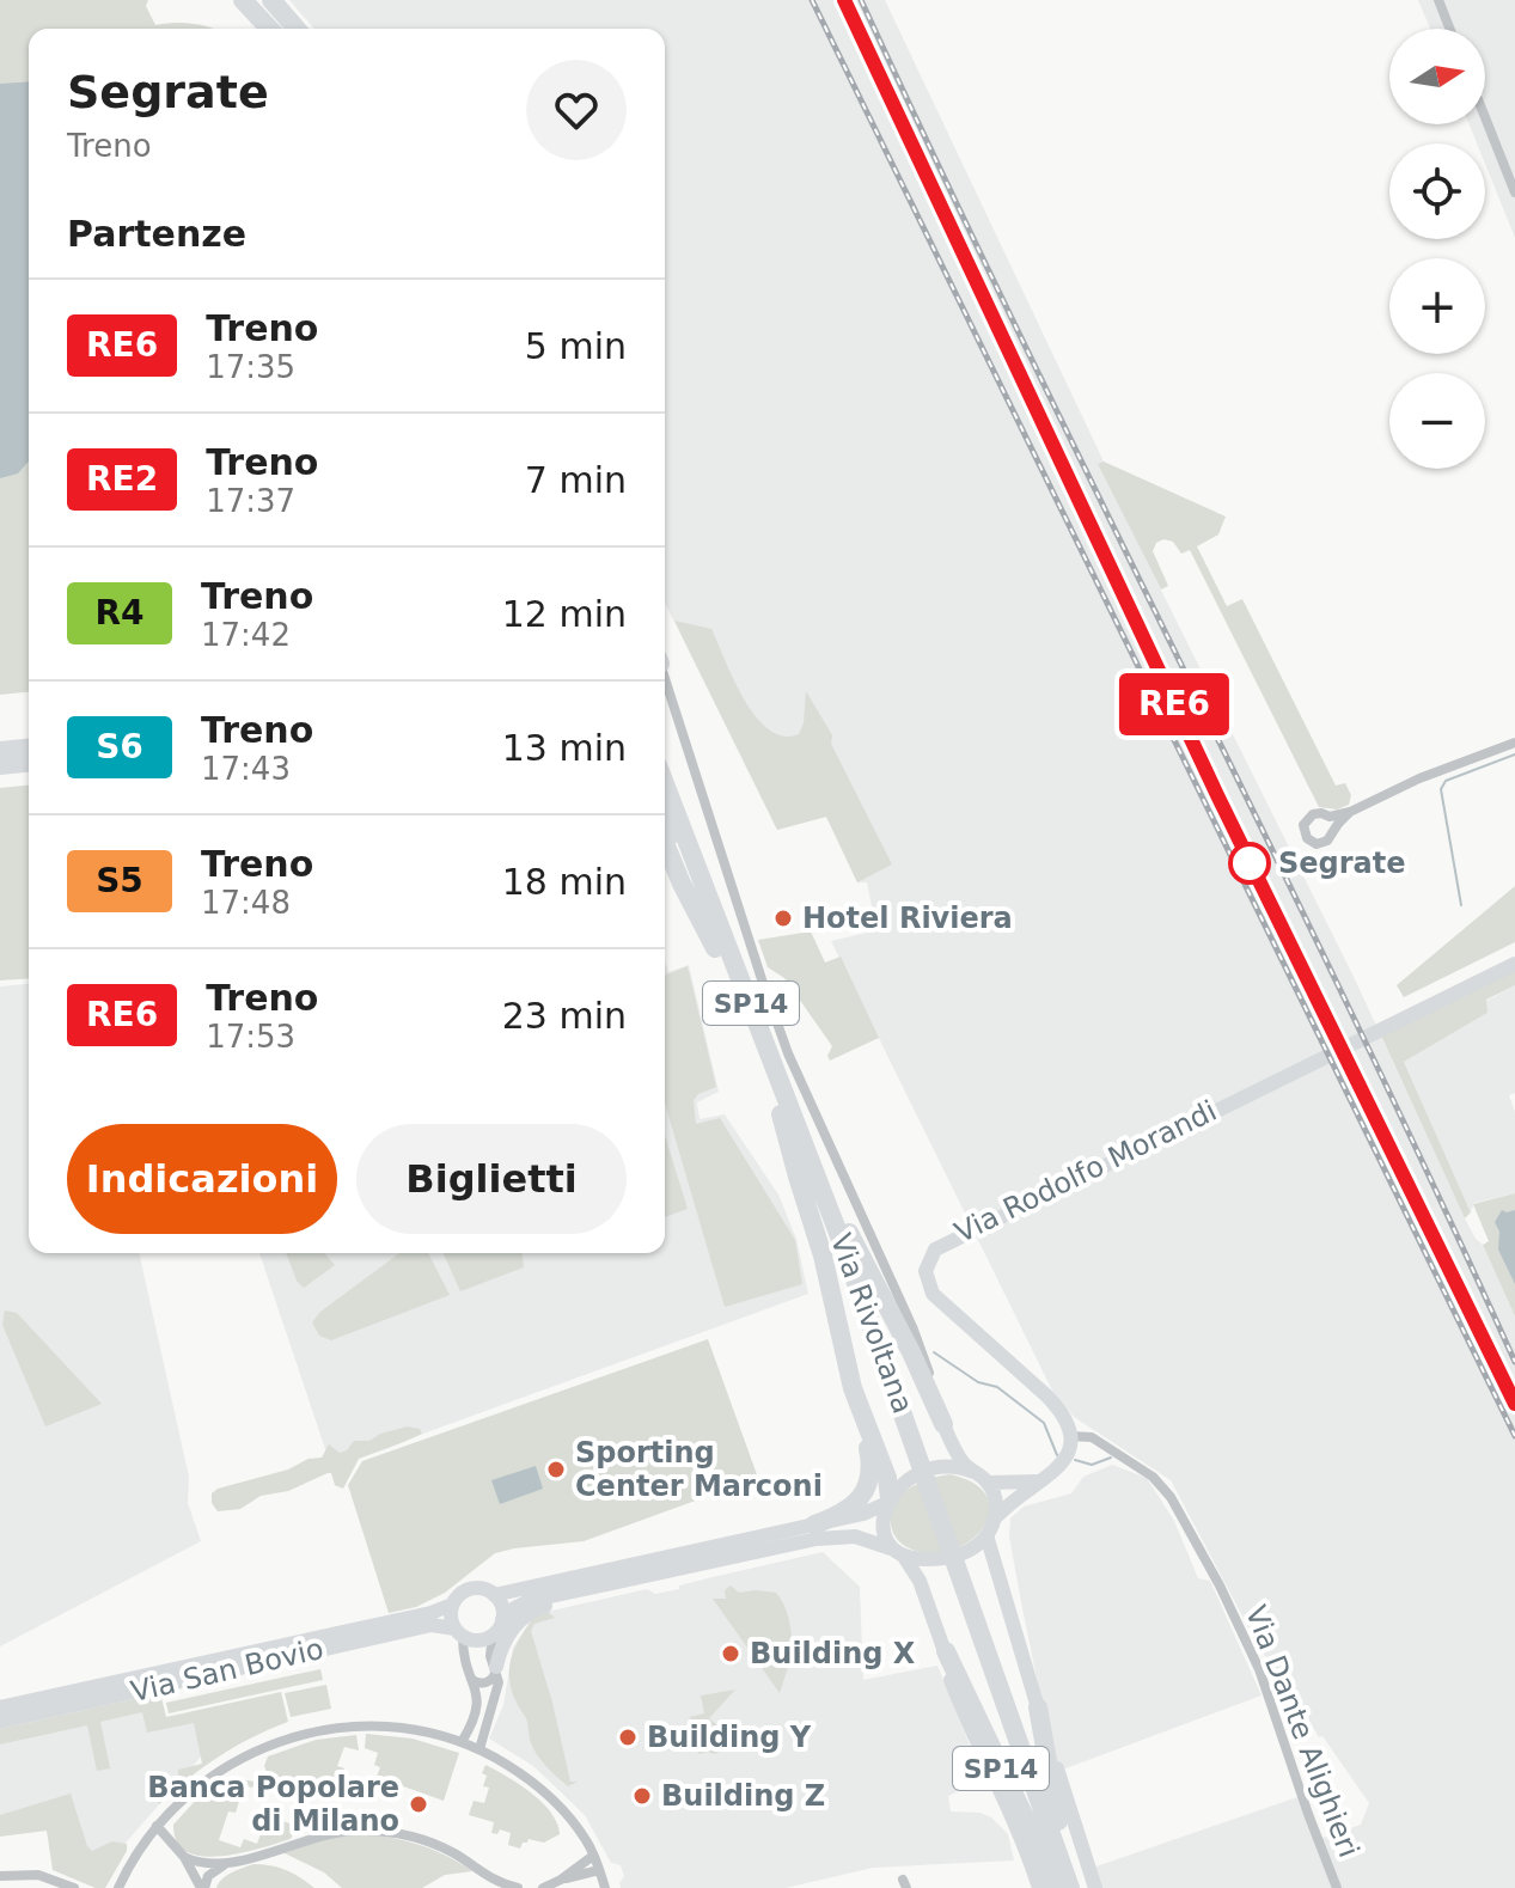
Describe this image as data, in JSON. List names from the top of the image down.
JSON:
{
  "streets": {
    "highway": ["SP14", "Via Rivoltana"],
    "main road": ["Via Rodolfo Morandi", "Via San Bovio"],
    "street": ["Via Dante Alighieri"]
  },
  "crossings": [
    ["SP14", "Via Rivoltana"],
    ["Via Rodolfo Morandi", "Via Dante Alighieri"]
  ],
  "places": [
    "Segrate",
    "Hotel Riviera",
    "Sporting Center Marconi",
    "Building X",
    "Building Y",
    "Building Z",
    "Banca Popolare di Milano"
  ],
  "north": "right",
  "page": {
    "on_map": "RE6",
    "map_buttons": ["+", "−"],
    "heading": [
      ["Segrate", "Treno"],
      "Partenze"
    ],
    "list": [
      {
        "mark": "RE6",
        "name": "Treno",
        "note": "17:35",
        "value": "5 min"
      },
      {
        "mark": "RE2",
        "name": "Treno",
        "note": "17:37",
        "value": "7 min"
      },
      {
        "mark": "R4",
        "name": "Treno",
        "note": "17:42",
        "value": "12 min"
      },
      {
        "mark": "S6",
        "name": "Treno",
        "note": "17:43",
        "value": "13 min"
      },
      {
        "mark": "S5",
        "name": "Treno",
        "note": "17:48",
        "value": "18 min"
      },
      {
        "mark": "RE6",
        "name": "Treno",
        "note": "17:53",
        "value": "23 min"
      }
    ],
    "buttons": ["Indicazioni", "Biglietti"]
  }
}
